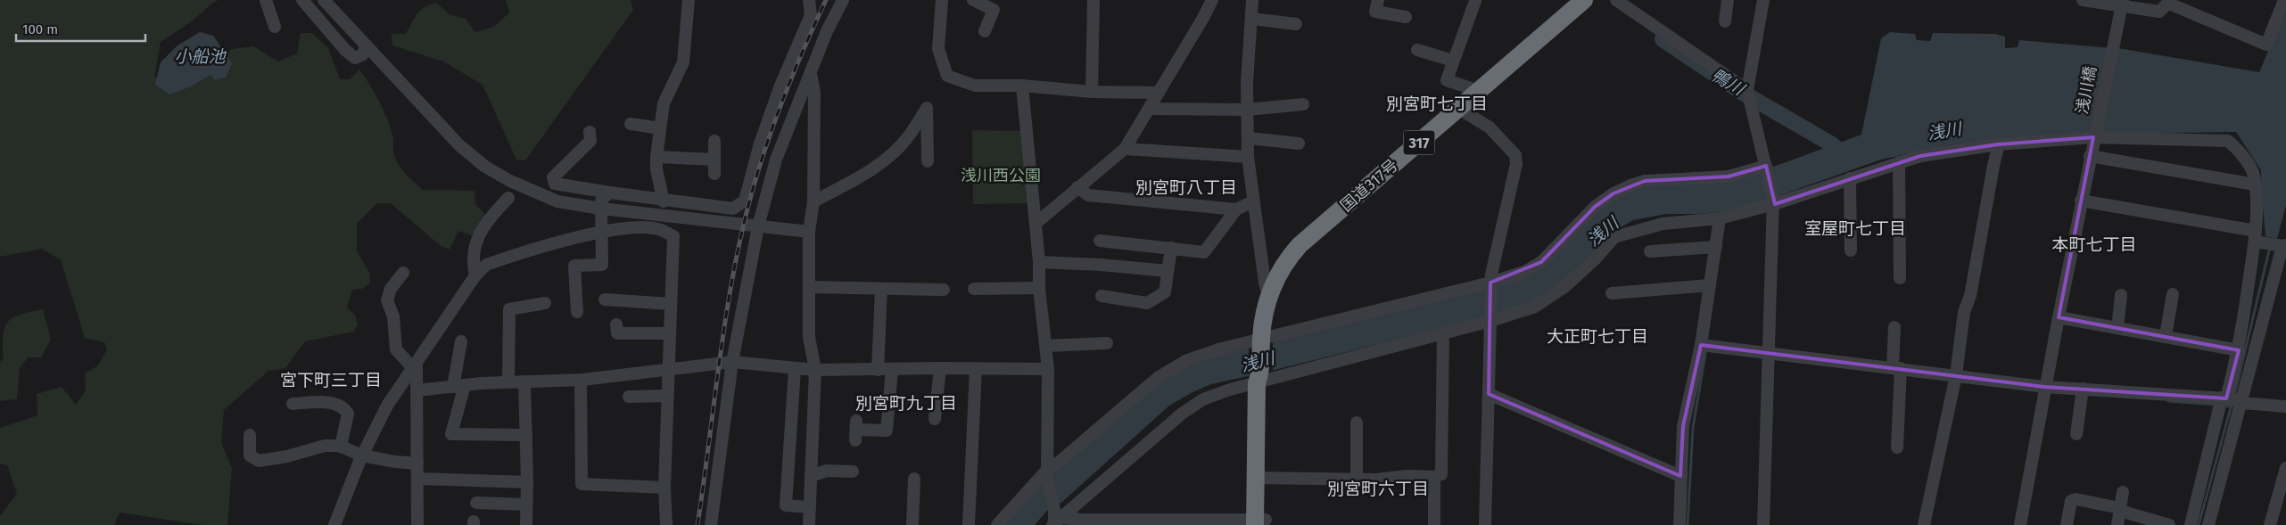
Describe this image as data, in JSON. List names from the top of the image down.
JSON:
{
  "streets": {
    "highway": ["317", "国道317号"],
    "street": ["浅川橋"]
  },
  "districts": [
    "別宮町七丁目",
    "別宮町八丁目",
    "室屋町七丁目",
    "本町七丁目",
    "大正町七丁目",
    "宮下町三丁目",
    "別宮町九丁目",
    "別宮町六丁目"
  ],
  "water": ["小船池", "鴨川", "浅川"],
  "parks": ["浅川西公園"],
  "scale_bar": "100 m"
}
